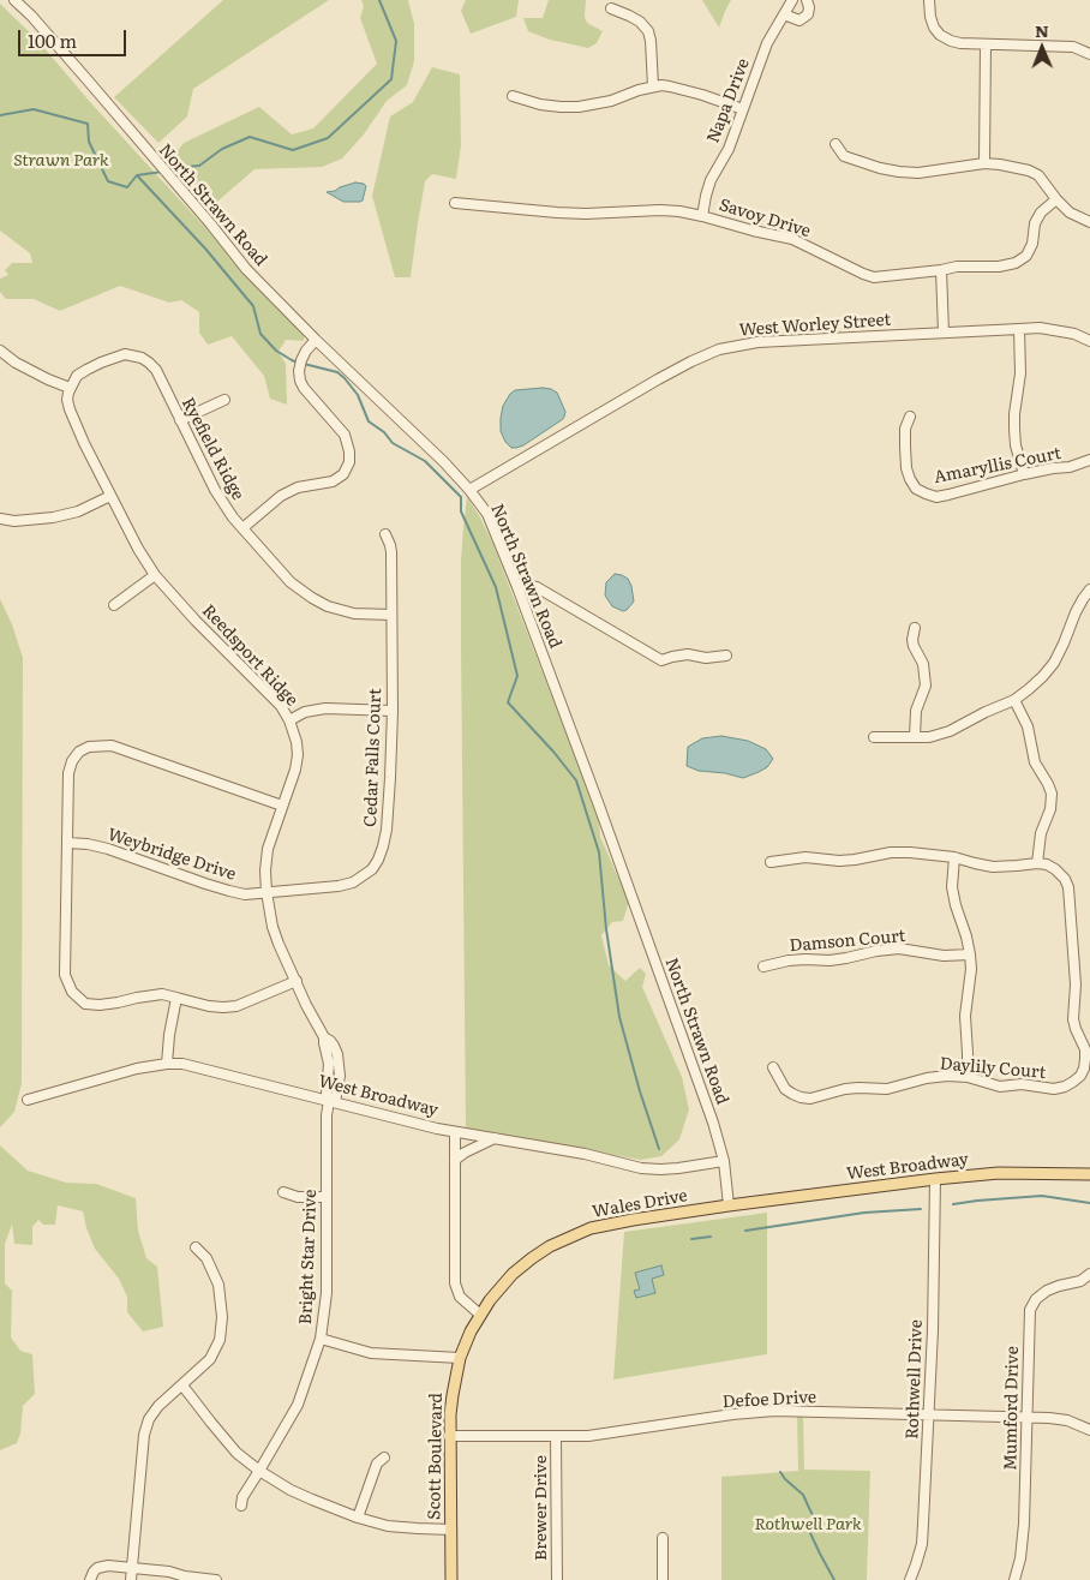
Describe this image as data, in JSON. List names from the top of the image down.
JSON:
{
  "streets": {
    "main road": ["West Broadway", "Wales Drive", "Scott Boulevard"],
    "street": [
      "Napa Drive",
      "North Strawn Road",
      "Savoy Drive",
      "West Worley Street",
      "Ryefield Ridge",
      "Amaryllis Court",
      "Reedsport Ridge",
      "Cedar Falls Court",
      "Weybridge Drive",
      "Damson Court",
      "Daylily Court",
      "Bright Star Drive",
      "Rothwell Drive",
      "Defoe Drive",
      "Mumford Drive",
      "Brewer Drive"
    ]
  },
  "crossings": [
    ["Napa Drive", "Savoy Drive"],
    ["North Strawn Road", "West Worley Street"],
    ["North Strawn Road", "West Broadway"],
    ["North Strawn Road", "Wales Drive"],
    ["Ryefield Ridge", "Reedsport Ridge"],
    ["Ryefield Ridge", "Cedar Falls Court"],
    ["Reedsport Ridge", "Cedar Falls Court"],
    ["Reedsport Ridge", "Weybridge Drive"],
    ["Reedsport Ridge", "West Broadway"],
    ["Reedsport Ridge", "Bright Star Drive"],
    ["Cedar Falls Court", "Weybridge Drive"],
    ["West Broadway", "Wales Drive"],
    ["West Broadway", "Bright Star Drive"],
    ["West Broadway", "Rothwell Drive"],
    ["Wales Drive", "Scott Boulevard"],
    ["Rothwell Drive", "Defoe Drive"],
    ["Defoe Drive", "Mumford Drive"],
    ["Defoe Drive", "Scott Boulevard"],
    ["Defoe Drive", "Brewer Drive"]
  ],
  "parks": ["Strawn Park", "Rothwell Park"],
  "scale_bar": "100 m",
  "north": "top"
}
